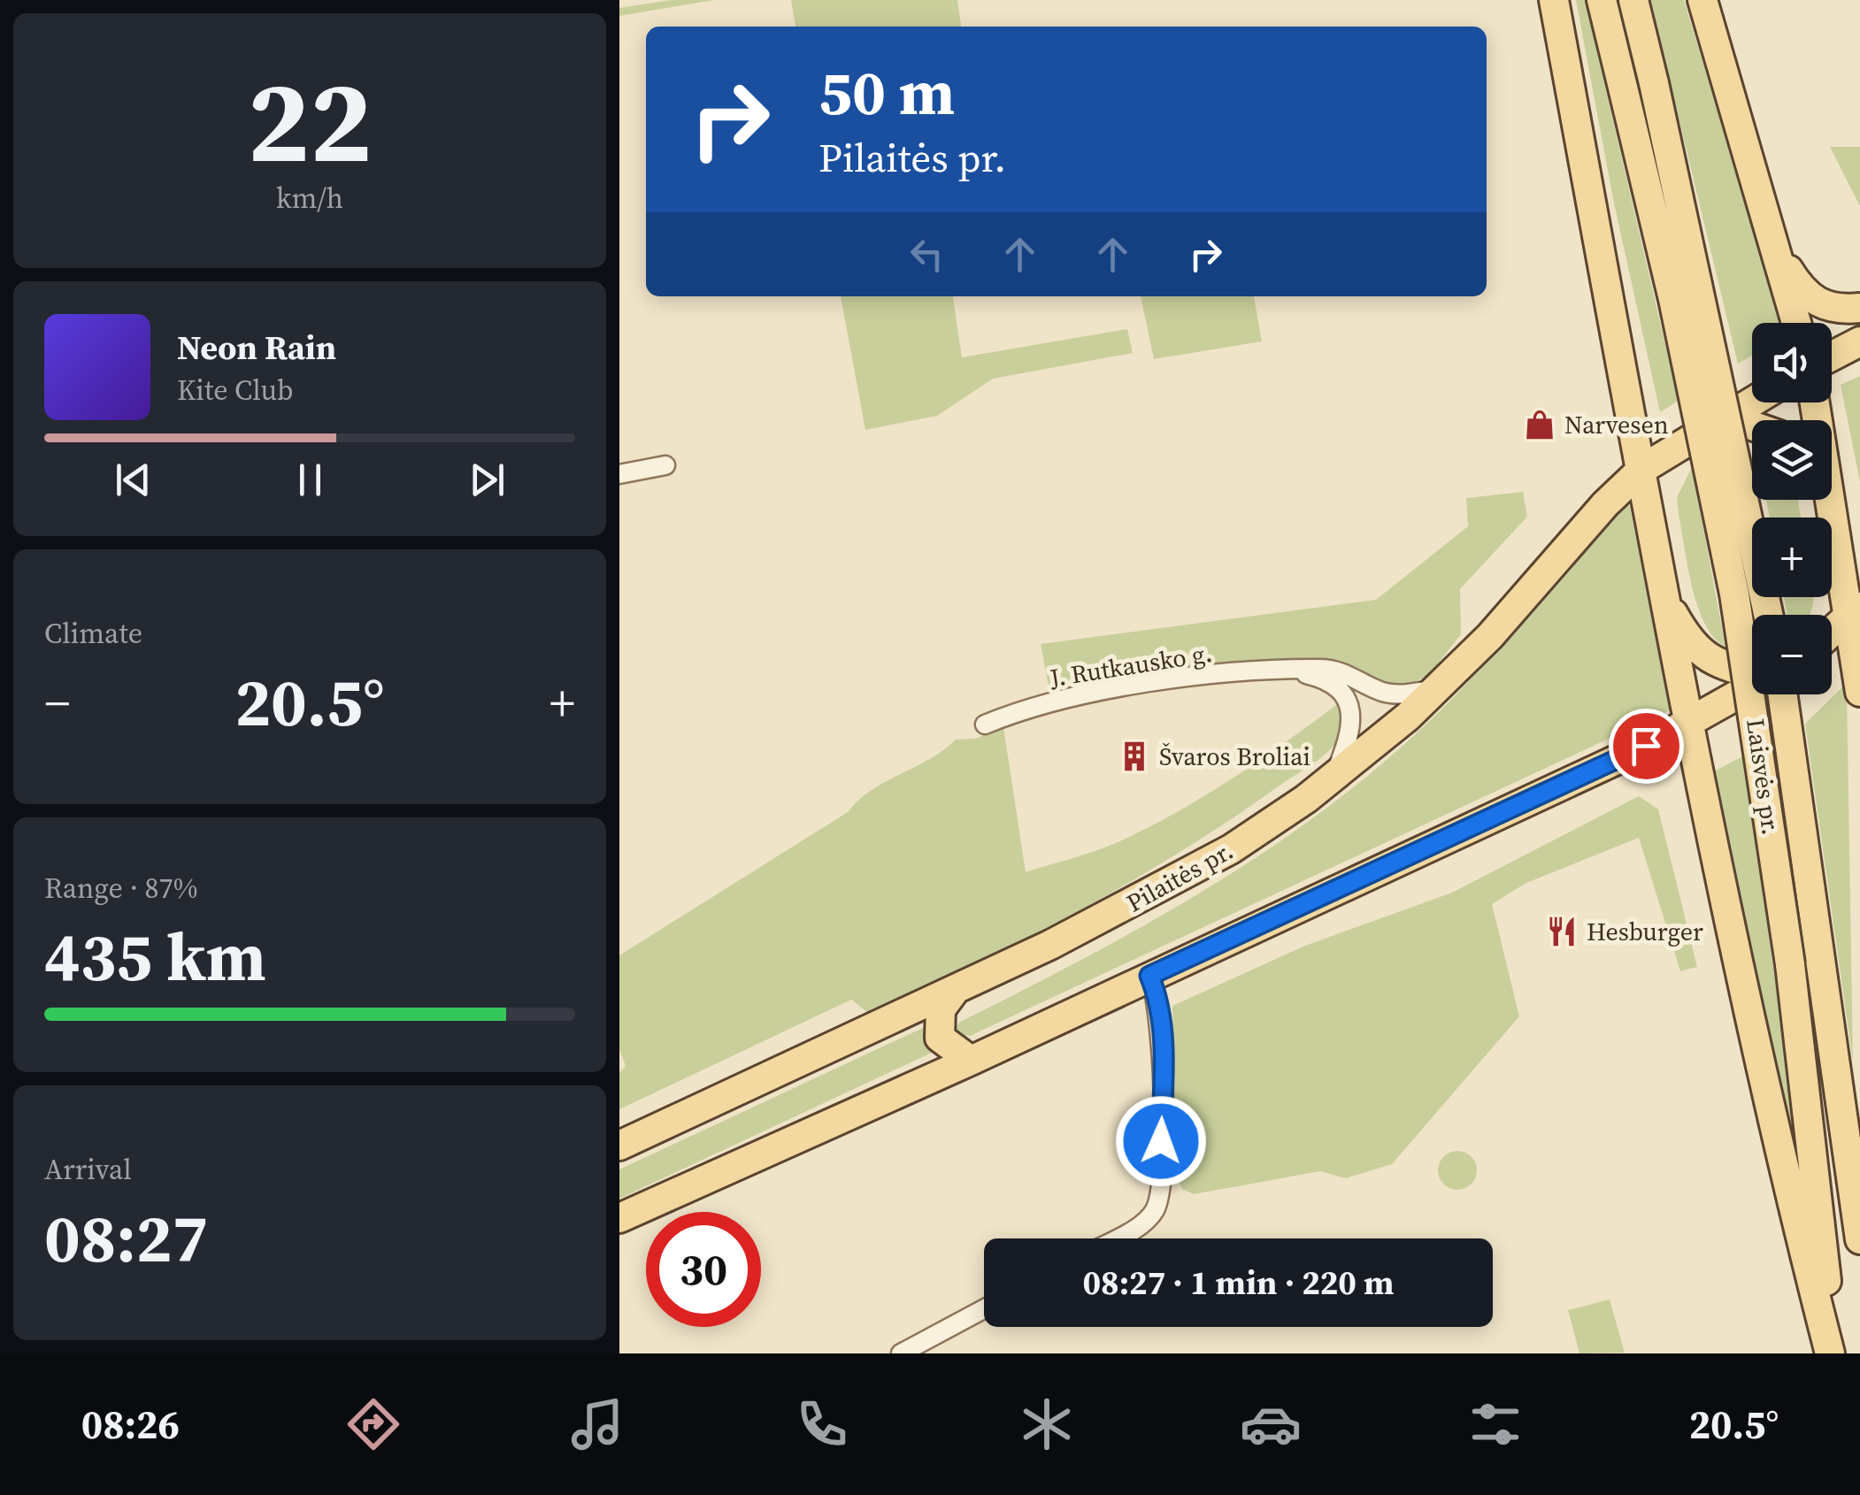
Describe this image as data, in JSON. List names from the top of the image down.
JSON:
{
  "streets": {
    "main road": ["Laisvės pr.", "Pilaitės pr."],
    "street": ["J. Rutkausko g."]
  },
  "crossings": [
    ["J. Rutkausko g.", "Pilaitės pr."]
  ],
  "places": {
    "shop": ["Narvesen"],
    "building": ["Švaros Broliai"],
    "restaurant": ["Hesburger"]
  },
  "page": {
    "tile": [
      ["22", "km/h"],
      "Climate",
      ["Range · 87%", "435 km"],
      ["Arrival", "08:27"]
    ],
    "turn": ["50 m", "Pilaitės pr."],
    "song": ["Neon Rain", "Kite Club"],
    "map_buttons": ["+", "−"],
    "heat": ["−", "20.5°", "+"],
    "limit": "30",
    "trip": "08:27 · 1 min · 220 m",
    "tabs": ["08:26", "20.5°"]
  }
}
